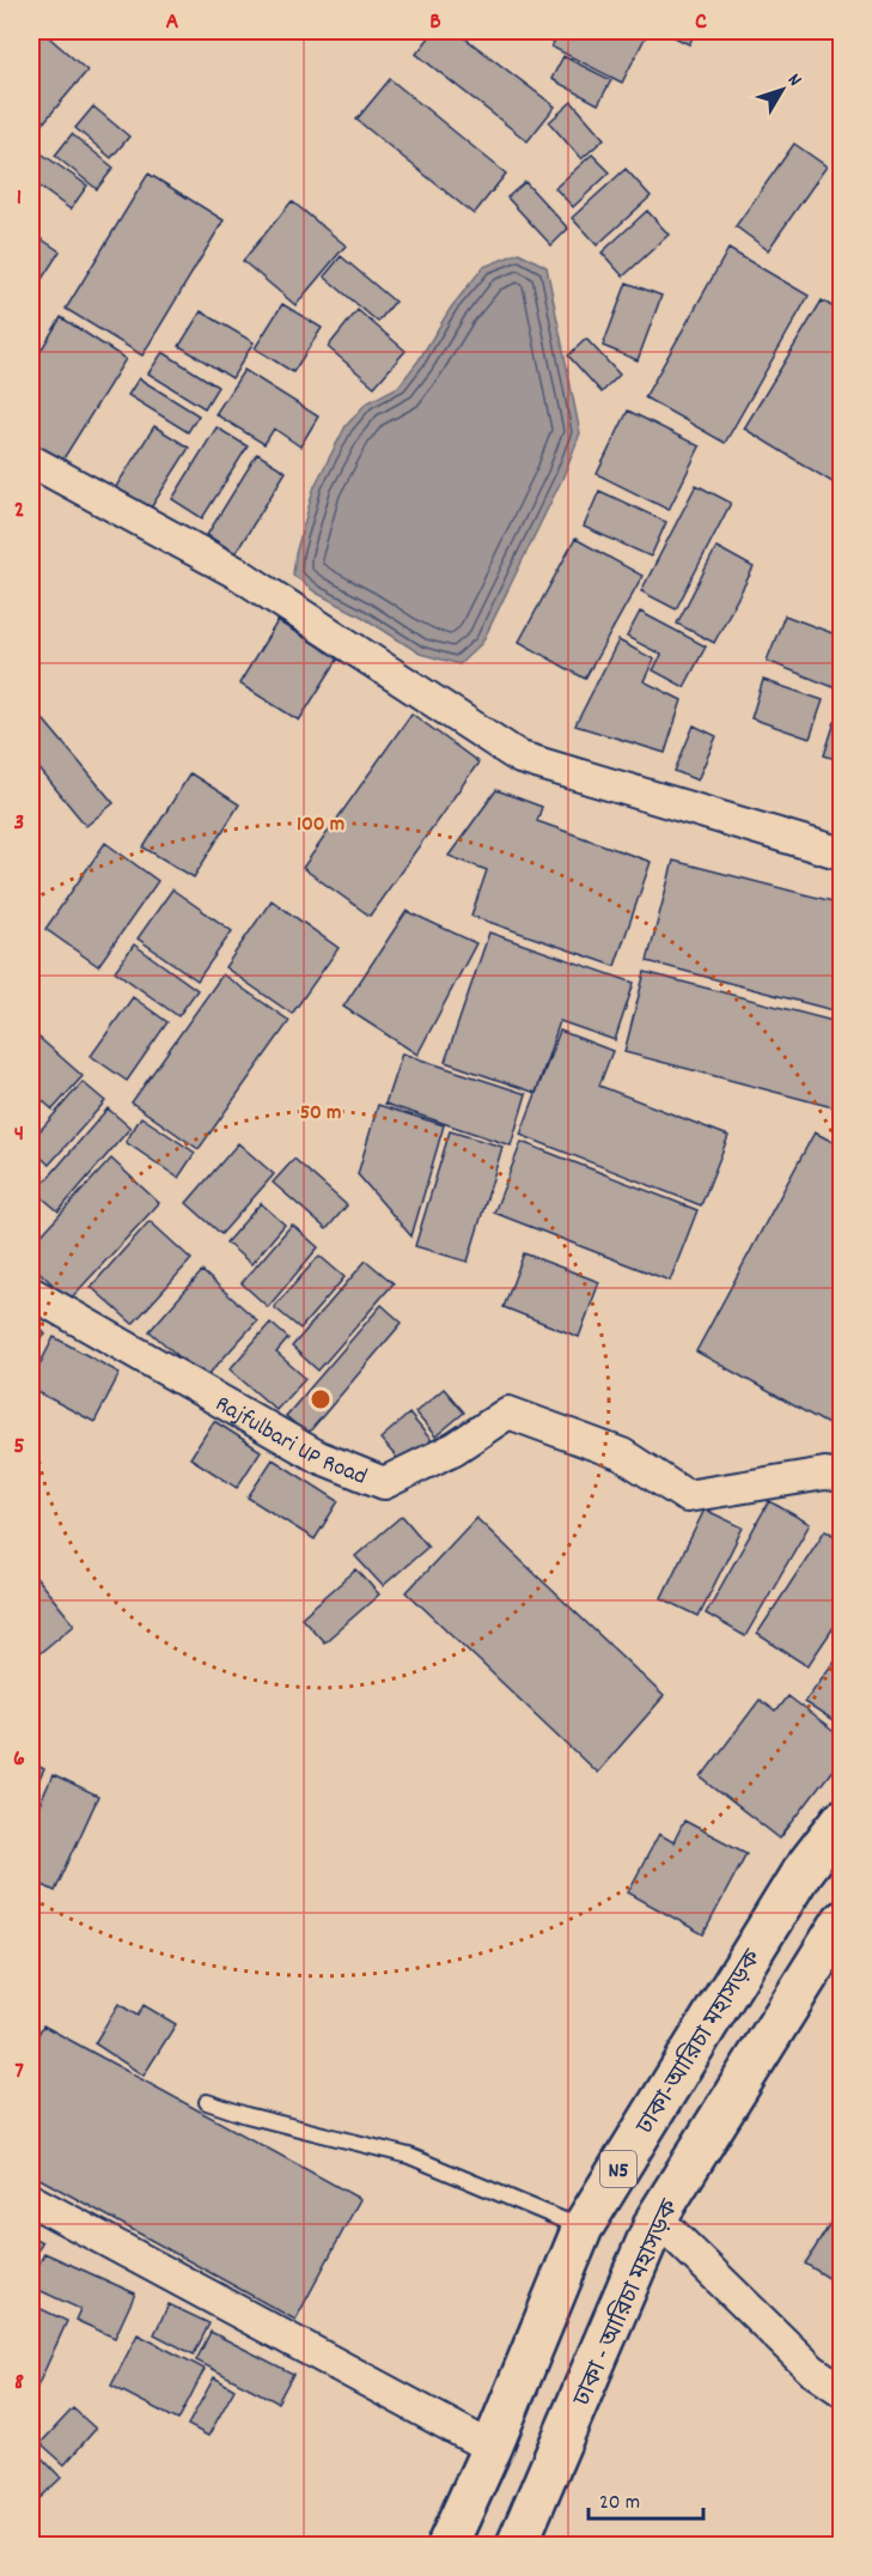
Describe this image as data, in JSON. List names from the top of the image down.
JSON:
{
  "streets": {
    "highway": ["ঢাকা-আরিচা মহাসড়ক", "N5", "ঢাকা - আরিচা মহাসড়ক"],
    "street": ["Rajfulbari UP Road"]
  },
  "scale_bar": "20 m",
  "north": "top right",
  "grid": {
    "columns": ["A", "B", "C"],
    "rows": [
      "1",
      "2",
      "3",
      "4",
      "5",
      "6",
      "7",
      "8"
    ]
  },
  "rings": ["100 m", "50 m"]
}
